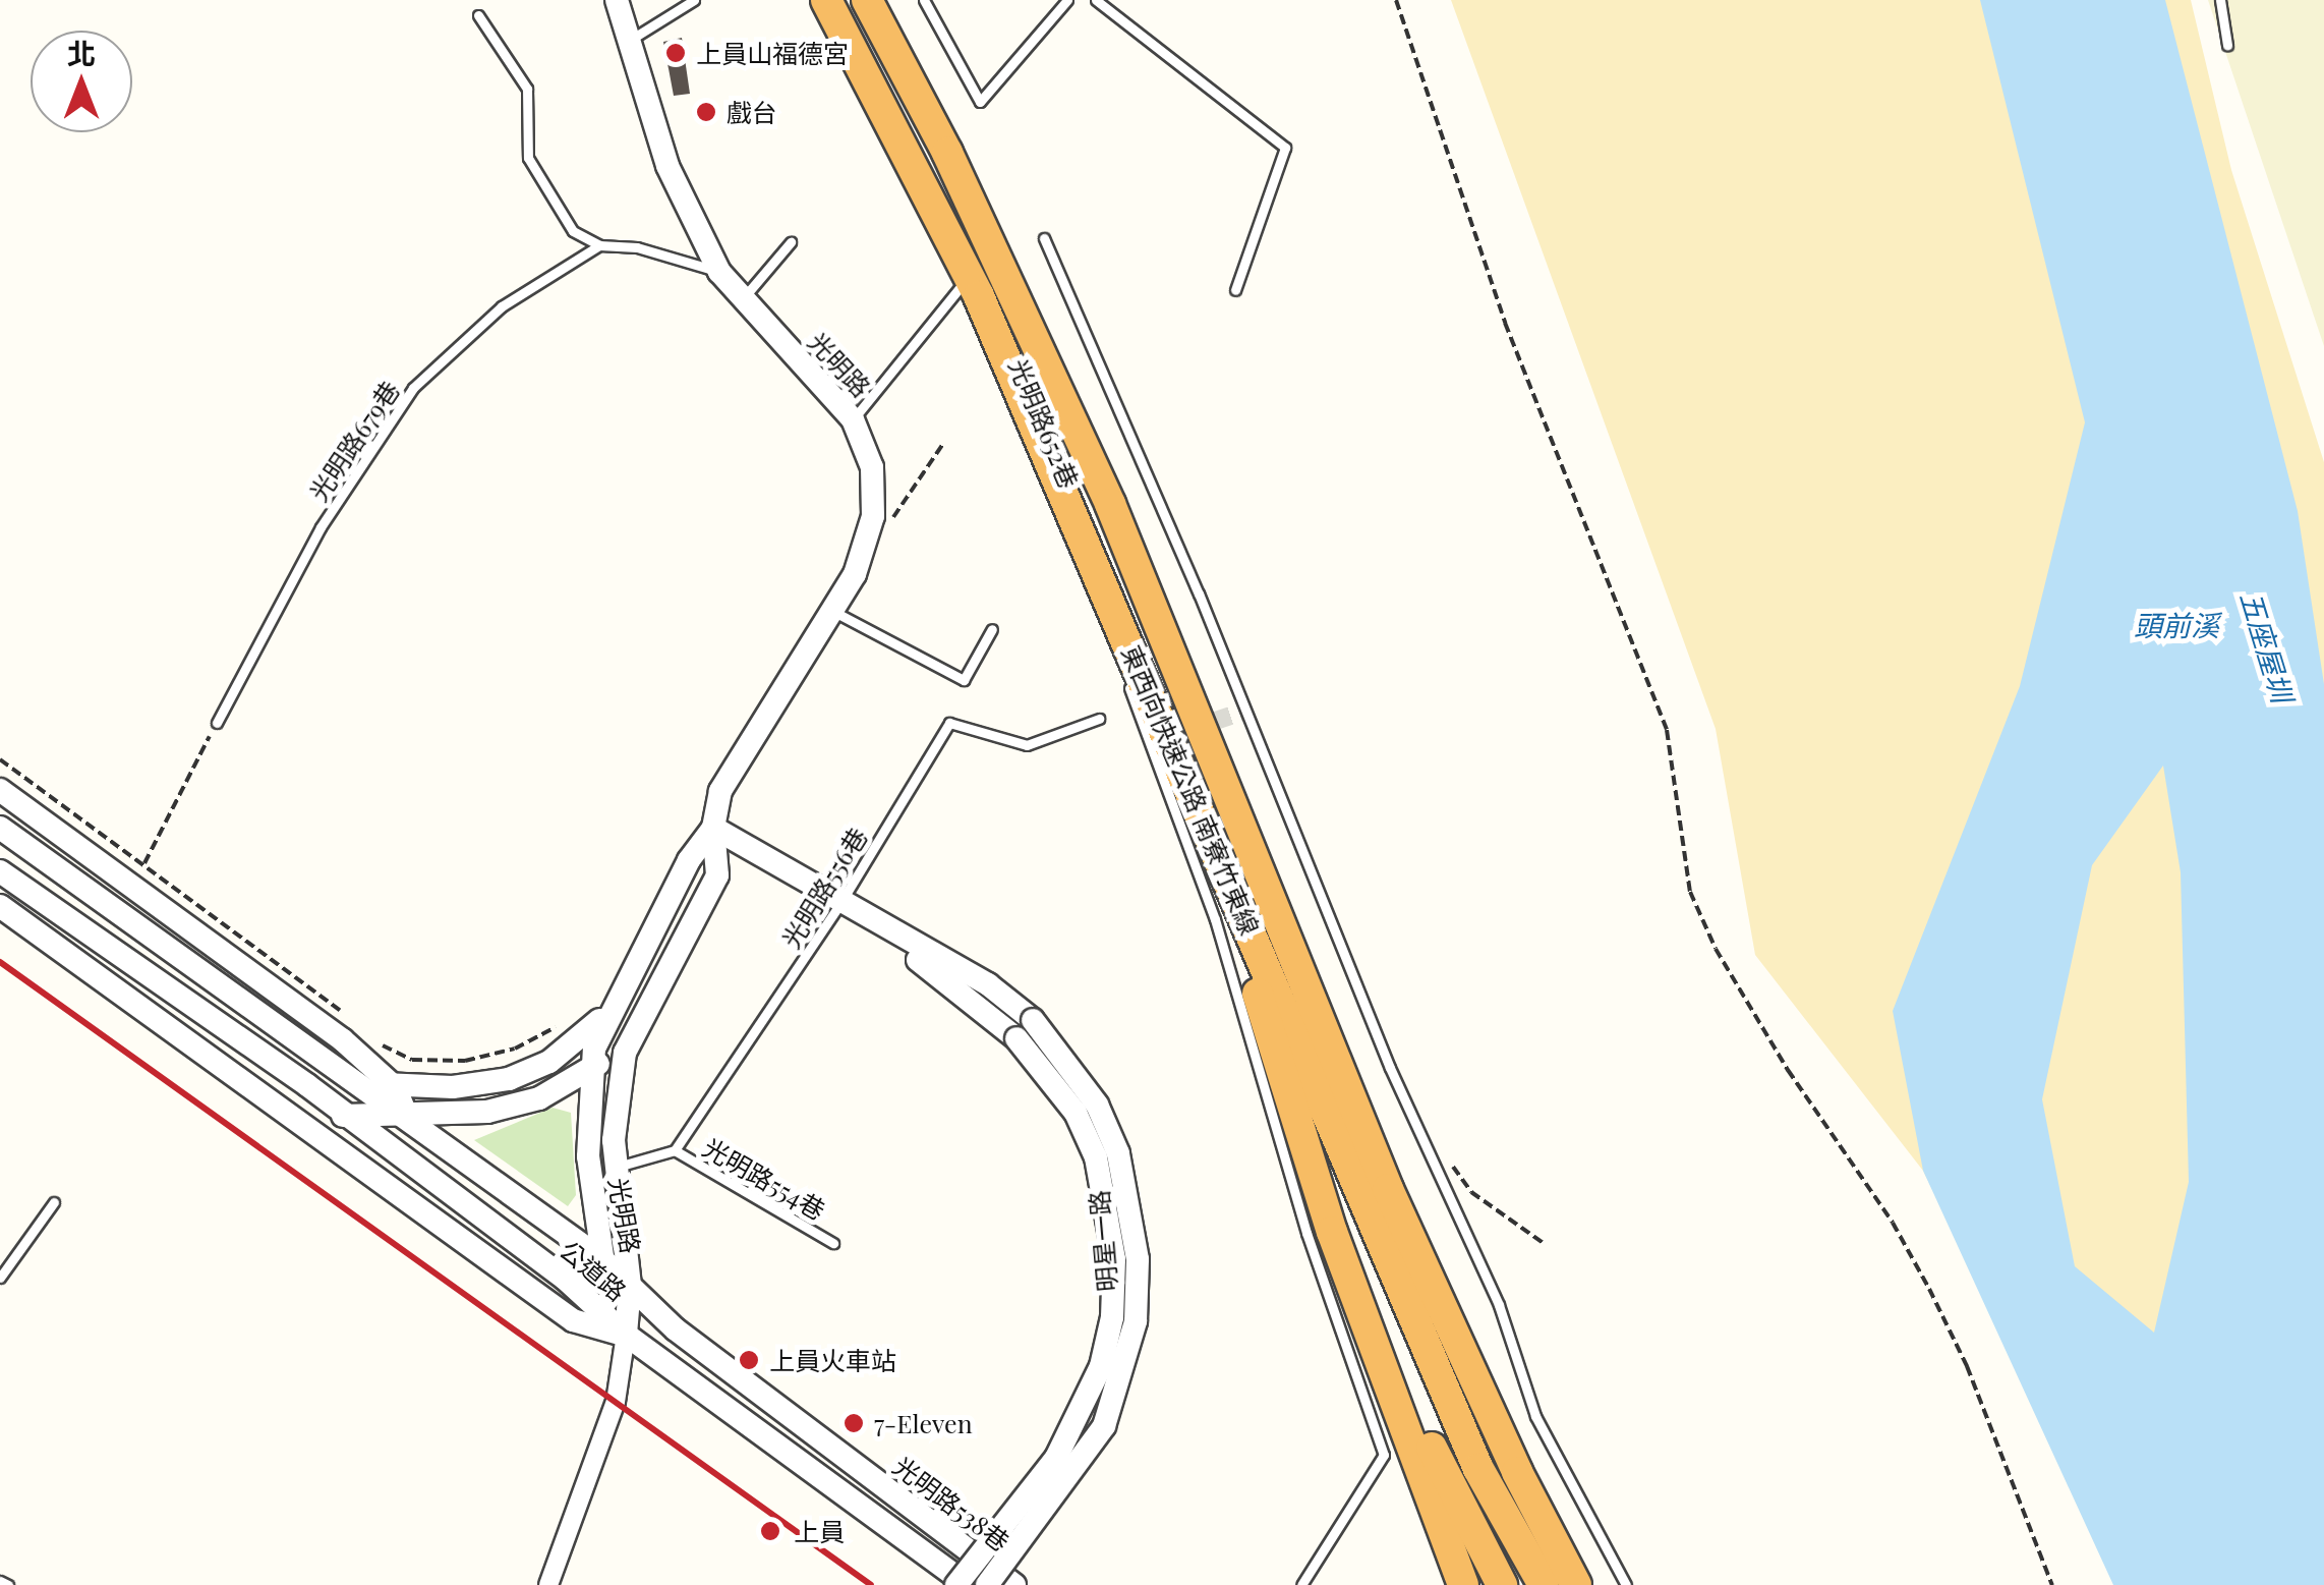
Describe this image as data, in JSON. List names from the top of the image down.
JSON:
{
  "streets": {
    "highway": ["東西向快速公路 南寮竹東線"],
    "street": [
      "光明路",
      "明星一路",
      "公道路",
      "光明路538巷"
    ],
    "lane": [
      "光明路652巷",
      "光明路679巷",
      "光明路556巷",
      "光明路554巷"
    ]
  },
  "crossings": [
    ["光明路", "光明路652巷"],
    ["光明路", "明星一路"],
    ["光明路", "公道路"],
    ["光明路", "光明路538巷"],
    ["光明路556巷", "光明路554巷"],
    ["光明路556巷", "明星一路"],
    ["公道路", "光明路538巷"]
  ],
  "water": ["頭前溪", "五座屋圳"],
  "places": [
    "上員山福德宮",
    "戲台",
    "上員火車站",
    "7-Eleven",
    "上員"
  ],
  "north": "top"
}
